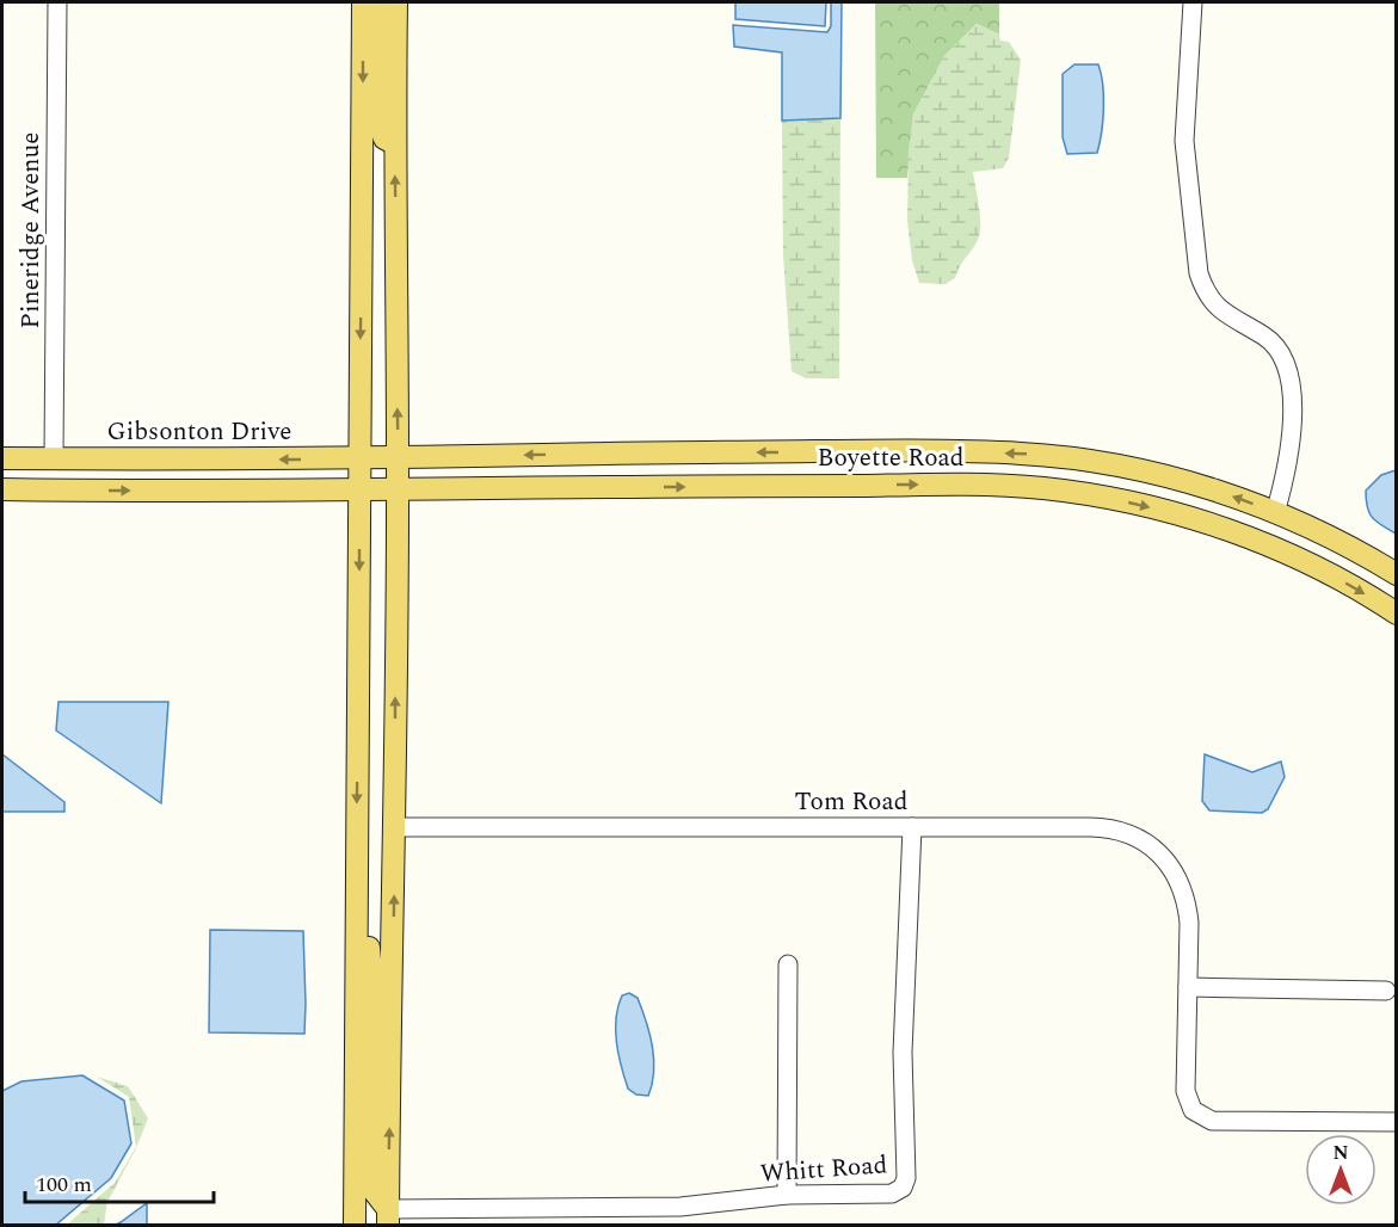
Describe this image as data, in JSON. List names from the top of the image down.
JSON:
{
  "streets": {
    "main road": ["Gibsonton Drive", "Boyette Road"],
    "street": ["Pineridge Avenue", "Tom Road", "Whitt Road"]
  },
  "crossings": [
    ["Pineridge Avenue", "Gibsonton Drive"],
    ["Gibsonton Drive", "Boyette Road"],
    ["Tom Road", "Whitt Road"]
  ],
  "scale_bar": "100 m",
  "north": "top"
}
